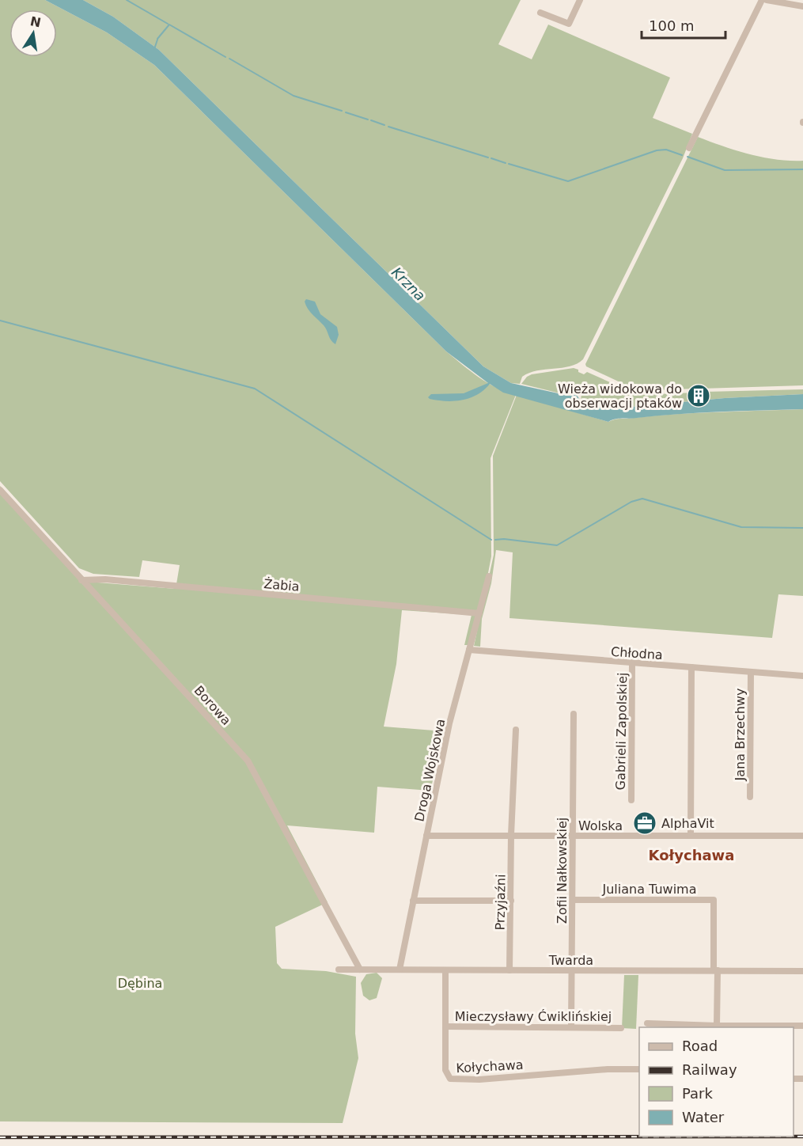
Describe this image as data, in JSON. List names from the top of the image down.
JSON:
{
  "streets": {
    "street": [
      "Żabia",
      "Chłodna",
      "Borowa",
      "Gabrieli Zapolskiej",
      "Jana Brzechwy",
      "Droga Wojskowa",
      "Wolska",
      "Zofii Nałkowskiej",
      "Juliana Tuwima",
      "Przyjaźni",
      "Twarda",
      "Mieczysławy Ćwiklińskiej",
      "Kołychawa"
    ]
  },
  "crossings": [
    ["Żabia", "Borowa"],
    ["Żabia", "Droga Wojskowa"],
    ["Chłodna", "Gabrieli Zapolskiej"],
    ["Chłodna", "Jana Brzechwy"],
    ["Chłodna", "Droga Wojskowa"],
    ["Borowa", "Twarda"],
    ["Droga Wojskowa", "Wolska"],
    ["Droga Wojskowa", "Twarda"],
    ["Wolska", "Zofii Nałkowskiej"],
    ["Wolska", "Przyjaźni"],
    ["Zofii Nałkowskiej", "Juliana Tuwima"],
    ["Zofii Nałkowskiej", "Twarda"],
    ["Zofii Nałkowskiej", "Mieczysławy Ćwiklińskiej"],
    ["Juliana Tuwima", "Twarda"],
    ["Przyjaźni", "Twarda"],
    ["Twarda", "Kołychawa"],
    ["Mieczysławy Ćwiklińskiej", "Kołychawa"]
  ],
  "districts": ["Kołychawa"],
  "water": ["Krzna"],
  "parks": ["Dębina"],
  "places": {
    "building": ["Wieża widokowa do obserwacji ptaków"],
    "office": ["AlphaVit"]
  },
  "legend": [
    "Road",
    "Railway",
    "Park",
    "Water"
  ],
  "scale_bar": "100 m",
  "north": "top"
}
